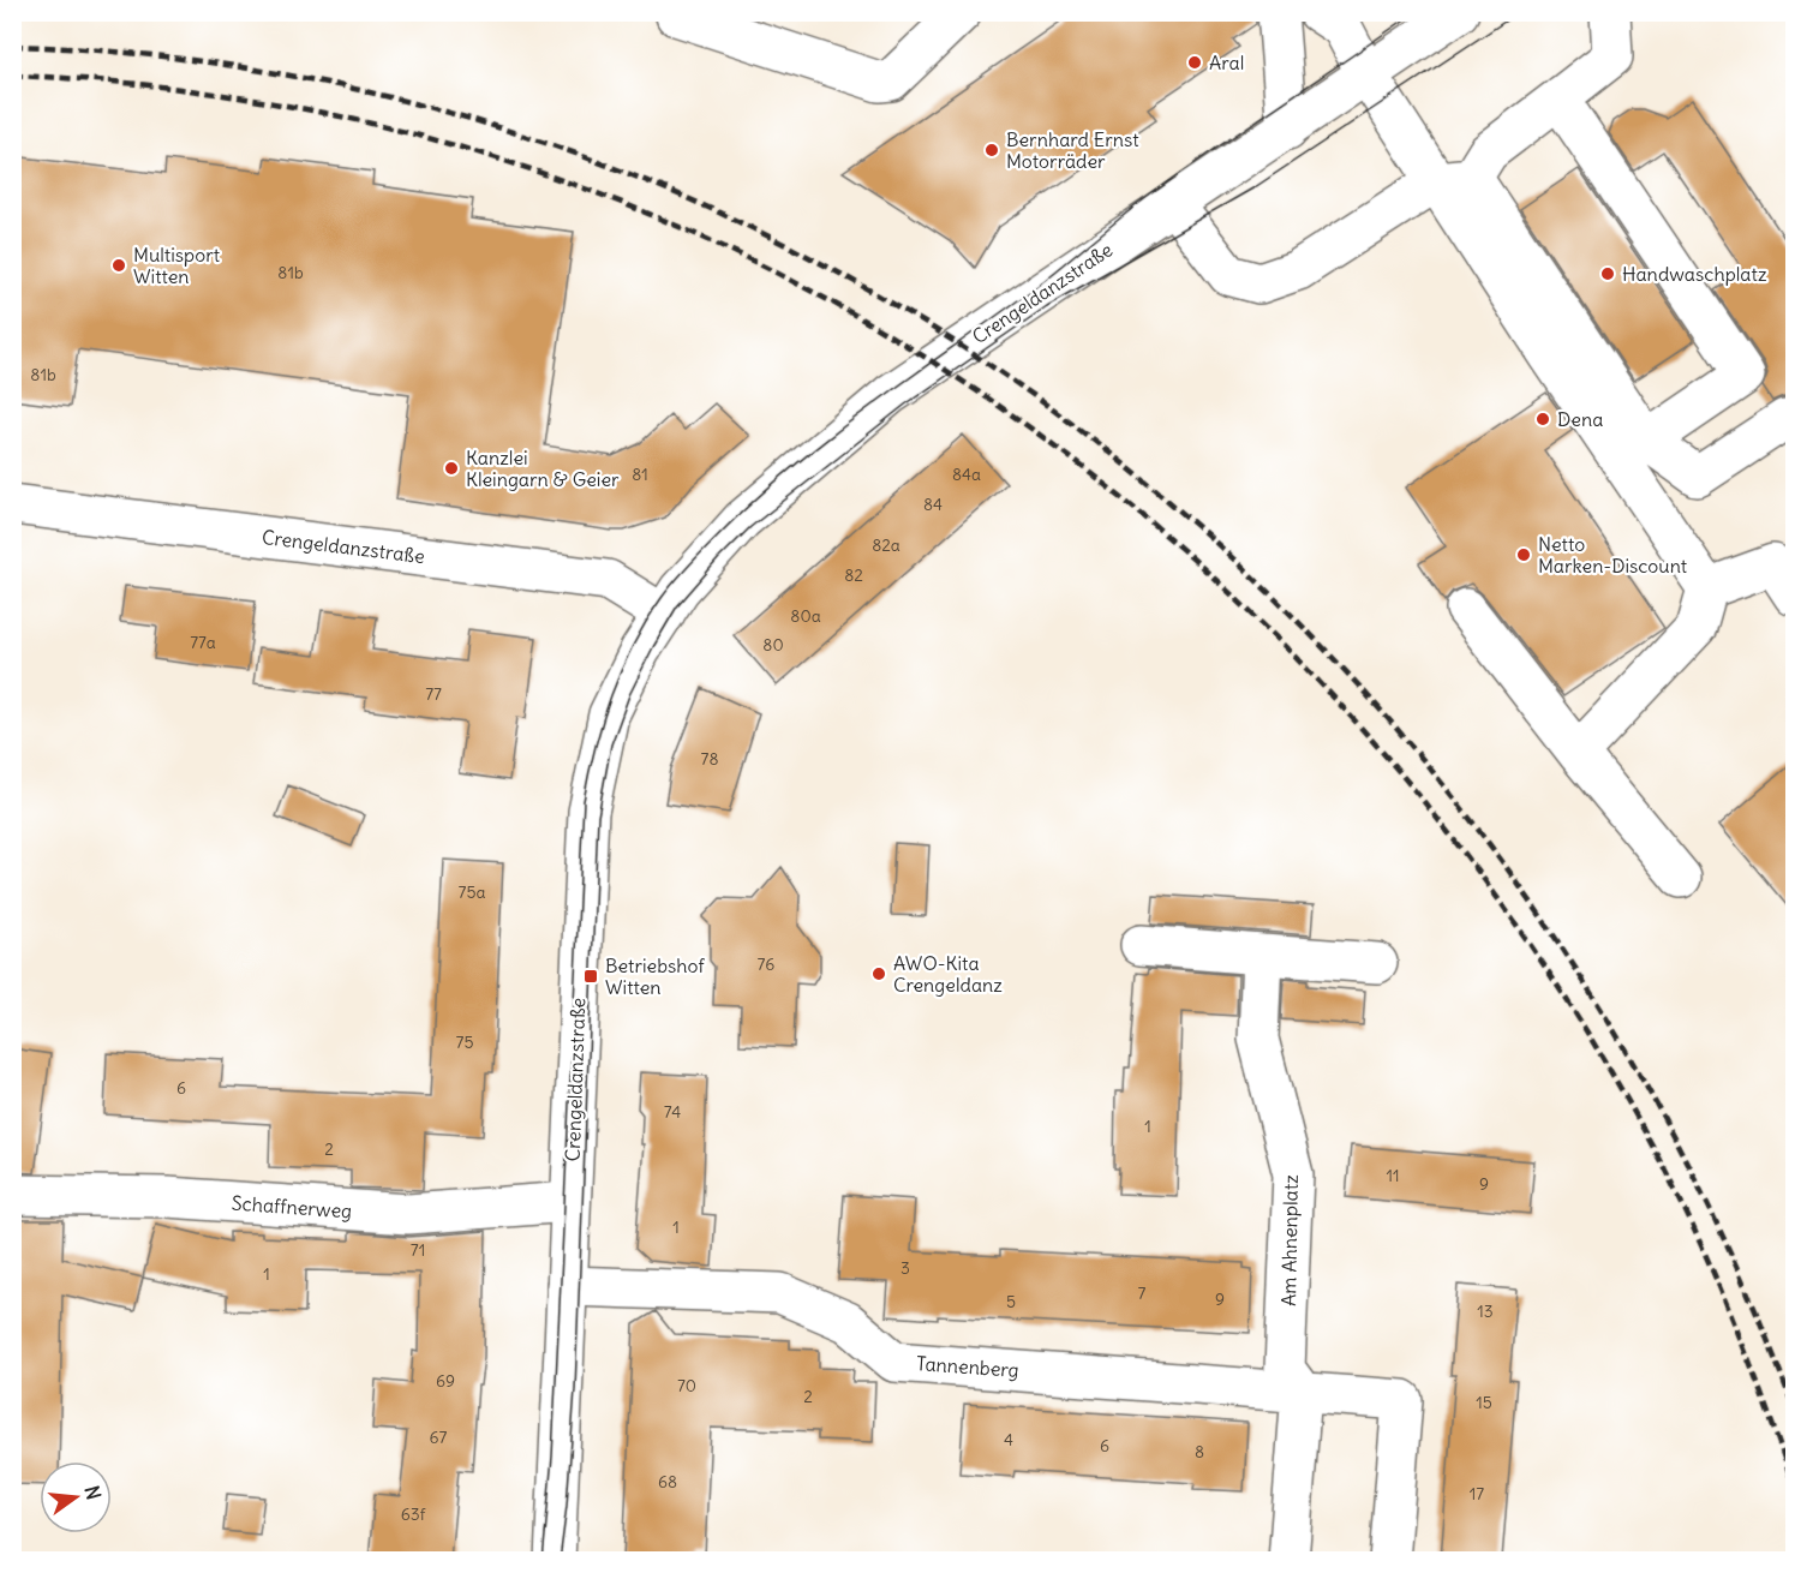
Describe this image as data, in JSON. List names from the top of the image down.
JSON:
{
  "streets": {
    "street": [
      "Crengeldanzstraße",
      "Schaffnerweg",
      "Am Ahnenplatz",
      "Tannenberg"
    ]
  },
  "crossings": [
    ["Crengeldanzstraße", "Schaffnerweg"],
    ["Crengeldanzstraße", "Tannenberg"],
    ["Am Ahnenplatz", "Tannenberg"]
  ],
  "places": {
    "other": [
      "Aral",
      "Bernhard Ernst Motorräder",
      "Multisport Witten",
      "Handwaschplatz",
      "Dena",
      "Kanzlei Kleingarn & Geier",
      "Netto Marken-Discount",
      "AWO-Kita Crengeldanz"
    ],
    "transit": ["Betriebshof Witten"]
  },
  "house_numbers": [
    "81b",
    "81b",
    "81",
    "84a",
    "84",
    "82a",
    "82",
    "80a",
    "77a",
    "80",
    "77",
    "78",
    "75a",
    "76",
    "75",
    "6",
    "74",
    "1",
    "2",
    "11",
    "9",
    "1",
    "71",
    "3",
    "1",
    "7",
    "9",
    "5",
    "13",
    "69",
    "70",
    "2",
    "15",
    "67",
    "4",
    "6",
    "8",
    "68",
    "17",
    "63f"
  ],
  "north": "right"
}
